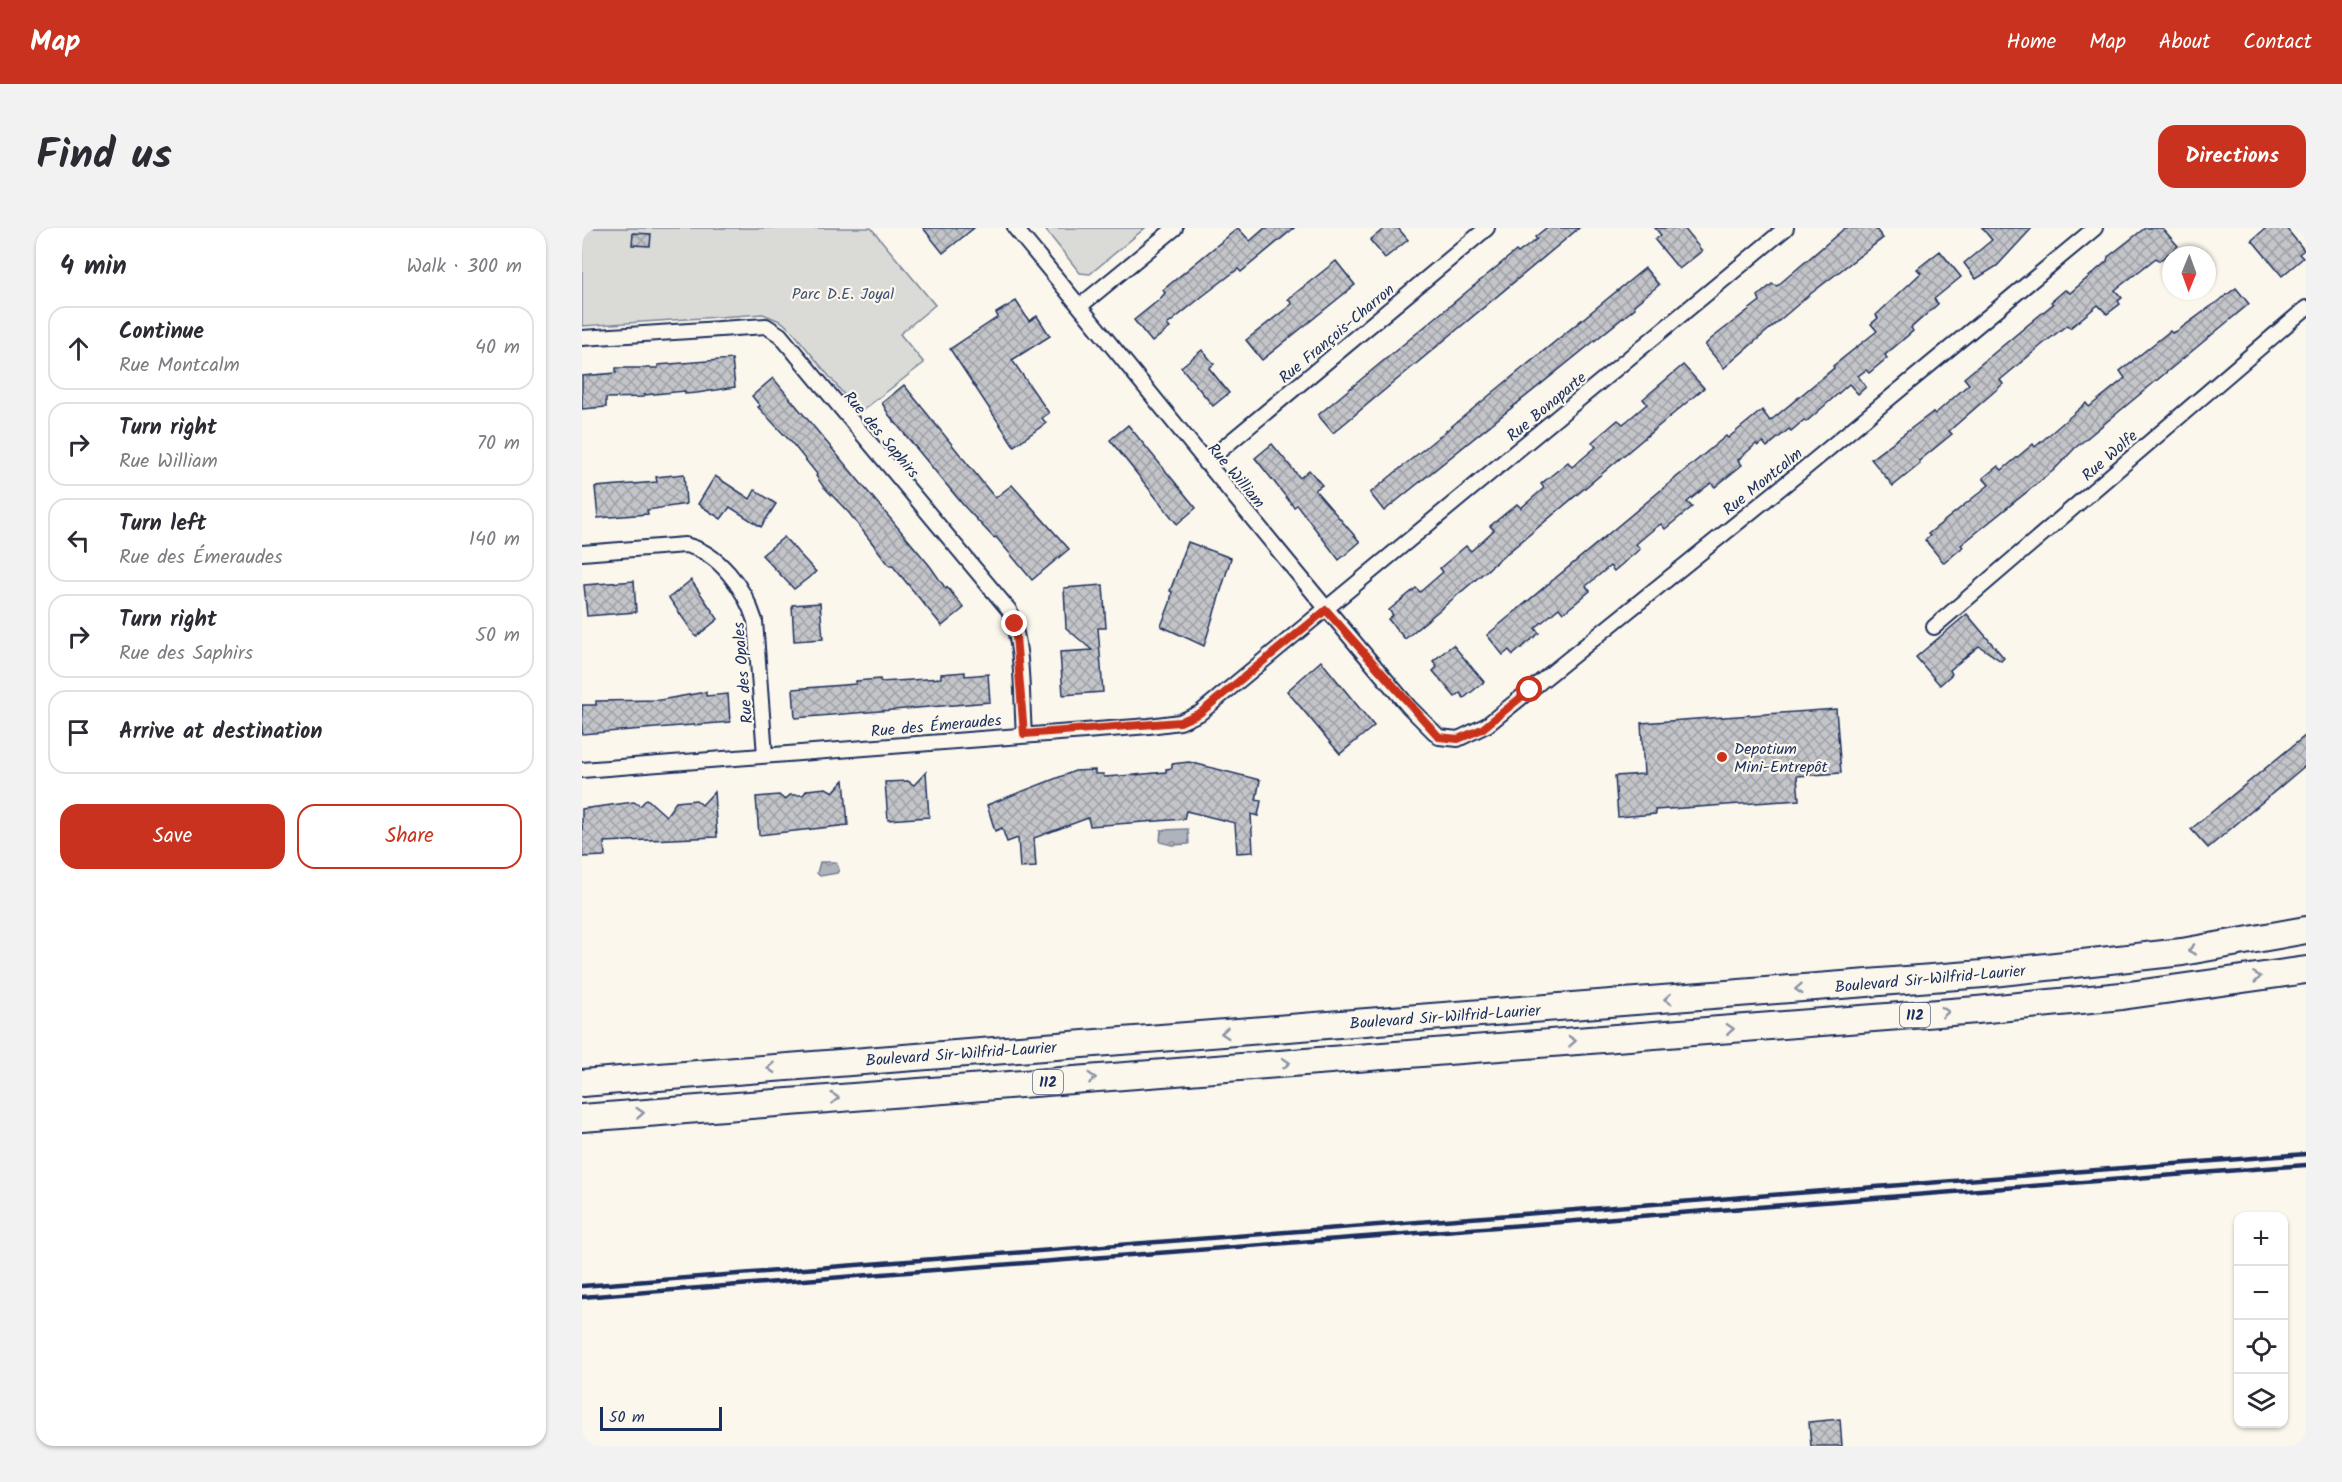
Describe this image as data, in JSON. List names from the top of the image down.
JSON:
{
  "streets": {
    "highway": ["Boulevard Sir-Wilfrid-Laurier", "112"],
    "street": [
      "Rue François-Charron",
      "Rue Bonaparte",
      "Rue des Saphirs",
      "Rue Wolfe",
      "Rue William",
      "Rue Montcalm",
      "Rue des Opales",
      "Rue des Émeraudes"
    ]
  },
  "crossings": [
    ["Rue François-Charron", "Rue William"],
    ["Rue Bonaparte", "Rue William"],
    ["Rue Bonaparte", "Rue des Émeraudes"],
    ["Rue des Saphirs", "Rue des Émeraudes"],
    ["Rue William", "Rue Montcalm"],
    ["Rue William", "Rue des Émeraudes"],
    ["Rue des Opales", "Rue des Émeraudes"]
  ],
  "parks": ["Parc D.E. Joyal"],
  "places": ["Depotium Mini-Entrepôt"],
  "scale_bar": "50 m",
  "north": "bottom",
  "page": {
    "header": "Map",
    "nav": [
      "Home",
      "Map",
      "About",
      "Contact"
    ],
    "title": "Find us",
    "buttons": [
      "Directions",
      ["Save", "Share"]
    ],
    "heading": ["4 min", "Walk · 300 m"],
    "list": [
      ["Continue", "Rue Montcalm", "40 m"],
      ["Turn right", "Rue William", "70 m"],
      ["Turn left", "Rue des Émeraudes", "140 m"],
      ["Turn right", "Rue des Saphirs", "50 m"],
      "Arrive at destination"
    ],
    "map_buttons": ["+", "−"],
    "scale": "50 m"
  }
}
